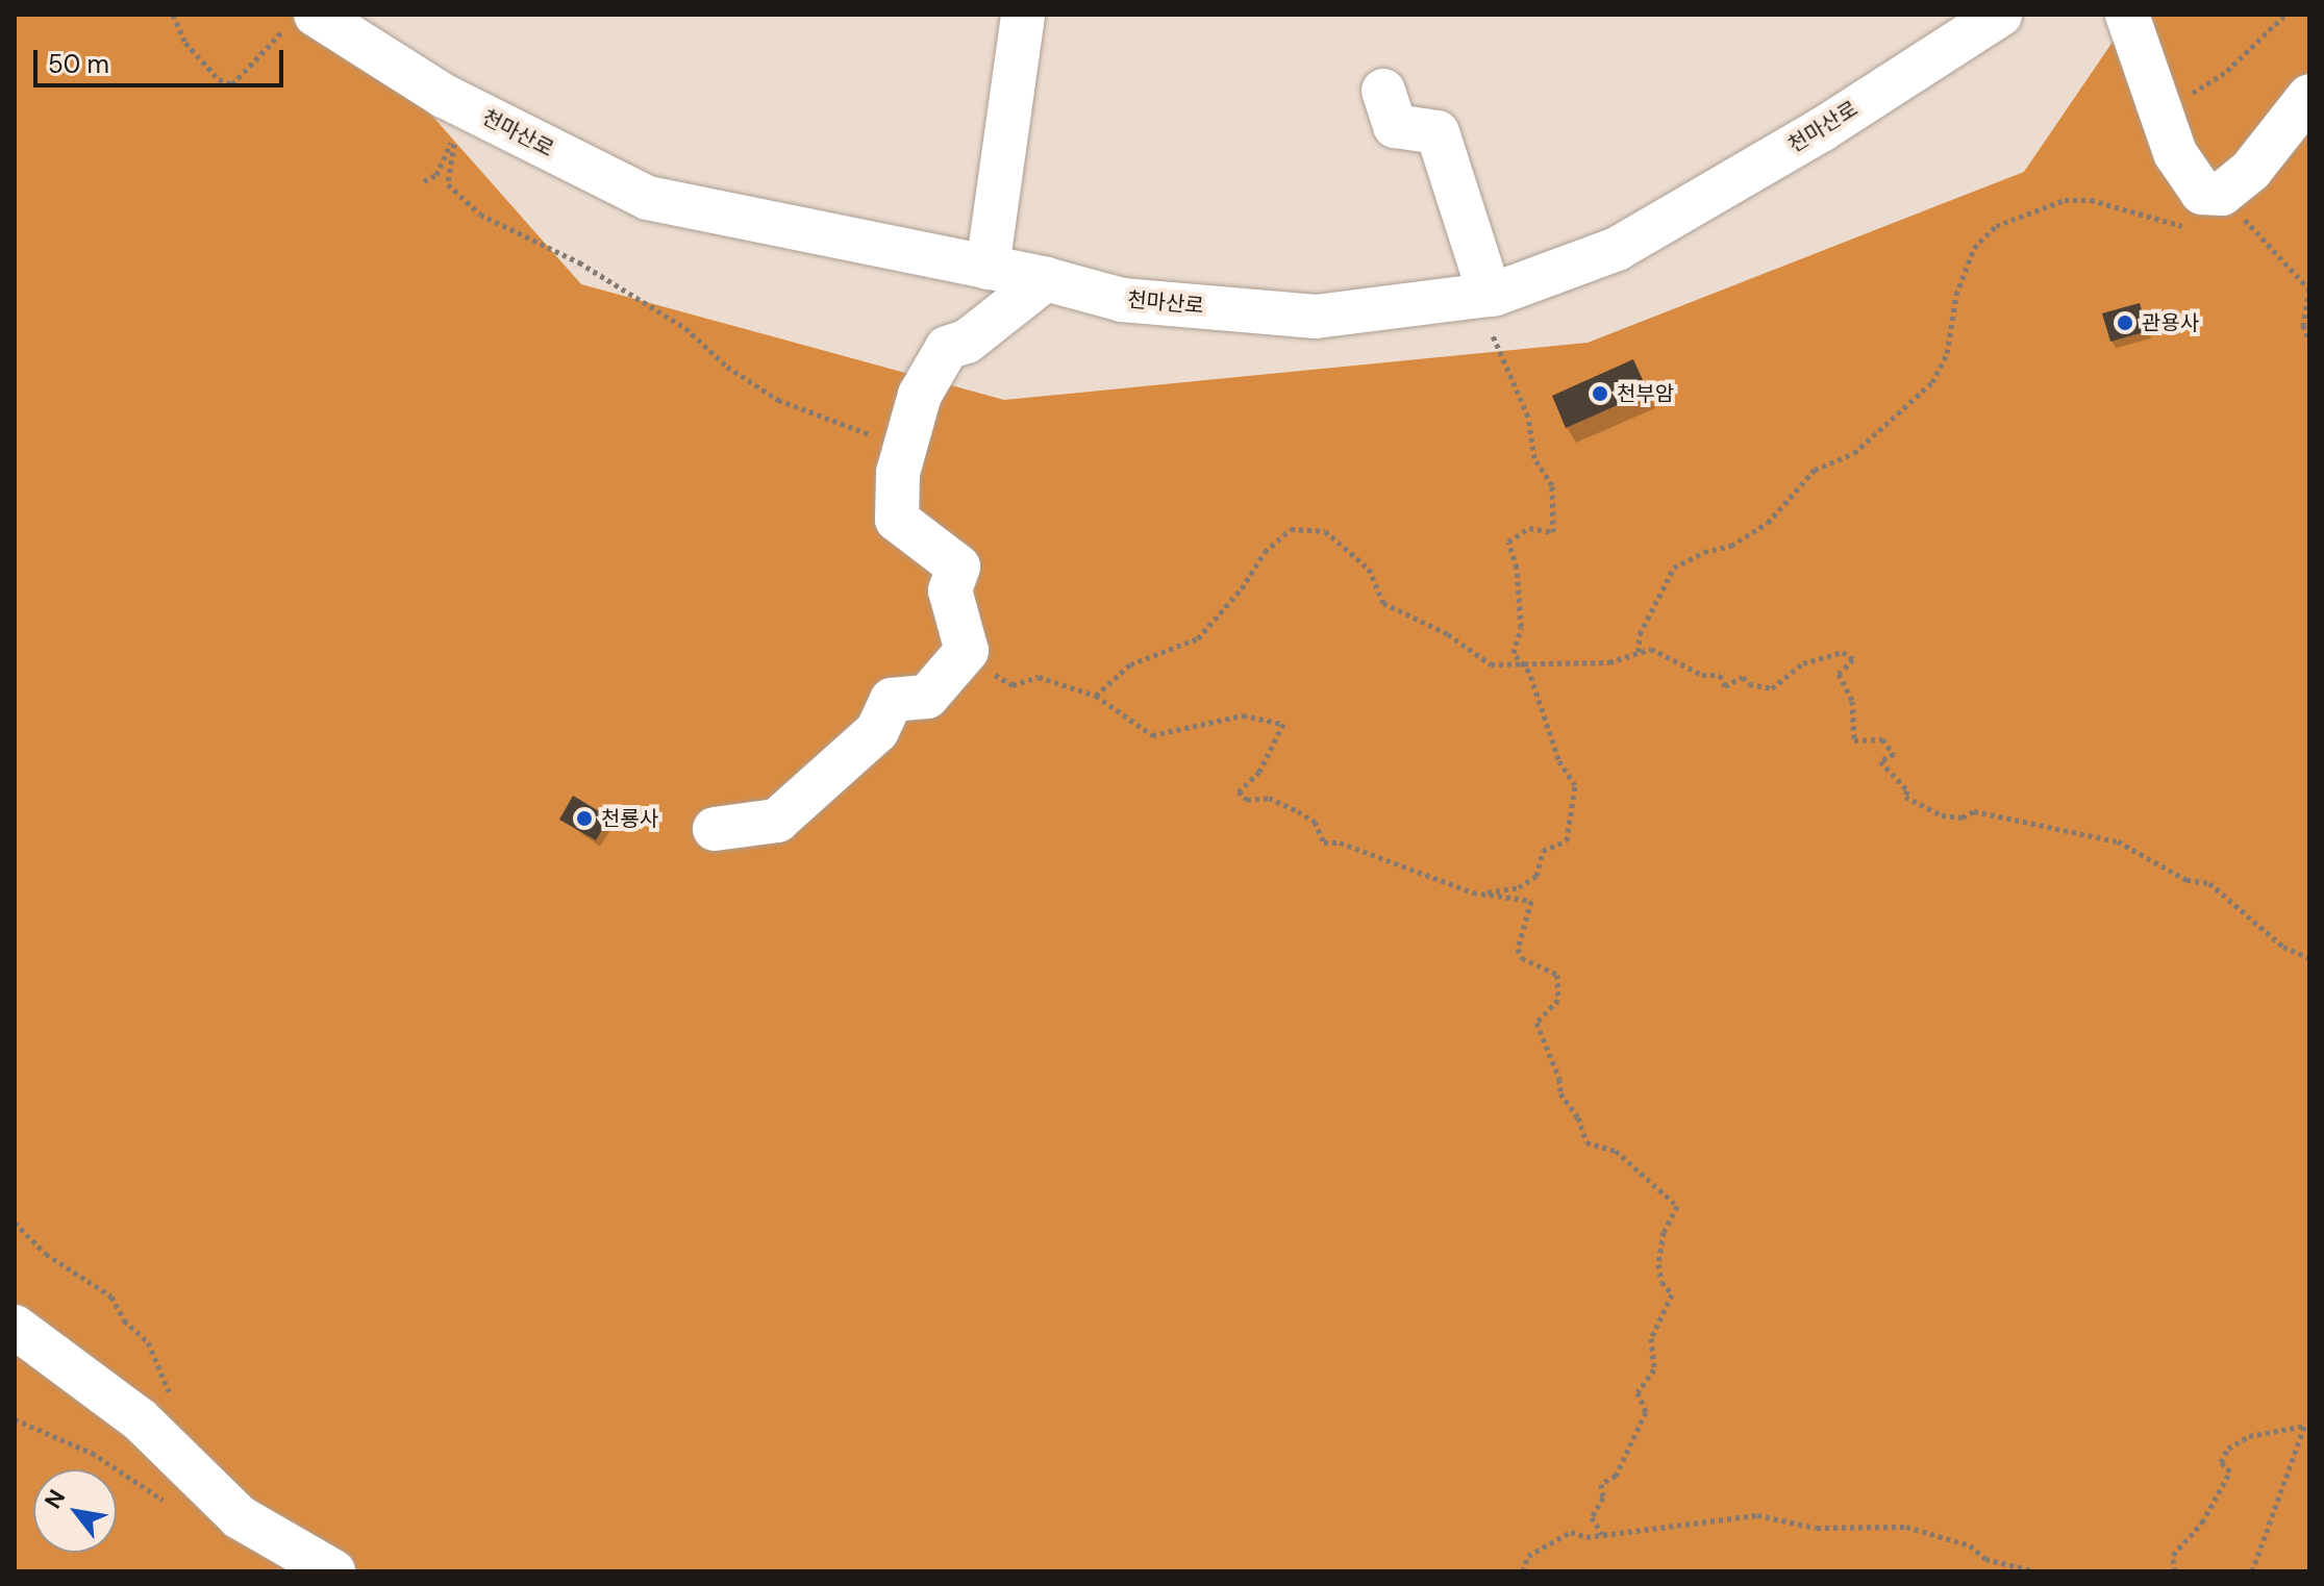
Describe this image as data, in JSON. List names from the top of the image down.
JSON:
{
  "streets": {
    "street": ["천마산로"]
  },
  "places": ["관용사", "천부암", "천룡사"],
  "scale_bar": "50 m",
  "north": "top left"
}
